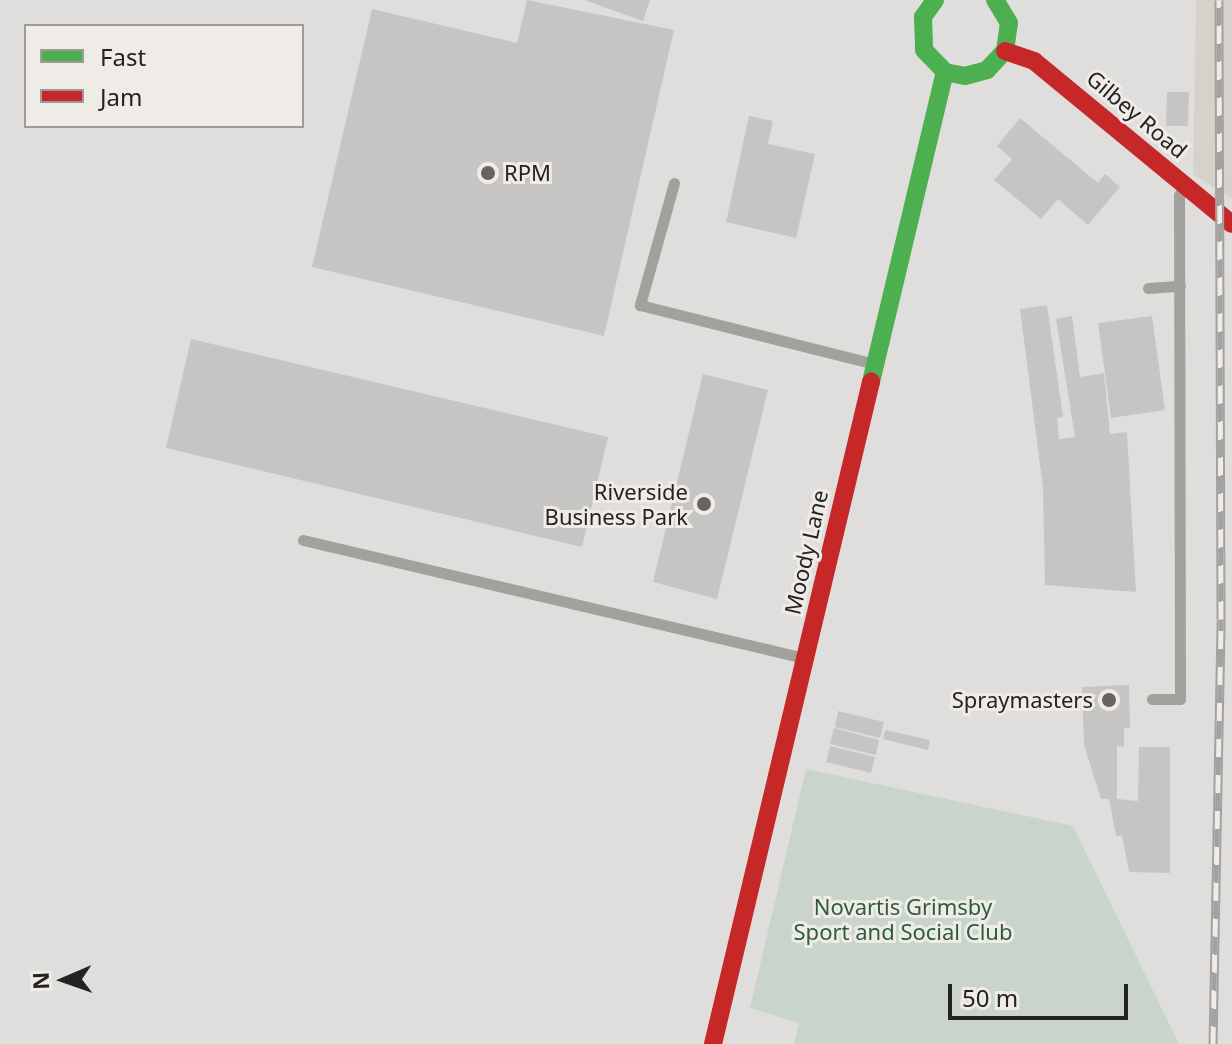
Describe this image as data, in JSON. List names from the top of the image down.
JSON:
{
  "streets": {
    "street": ["Gilbey Road", "Moody Lane"]
  },
  "parks": ["Novartis Grimsby Sport and Social Club"],
  "places": ["RPM", "Riverside Business Park", "Spraymasters"],
  "legend": ["Fast", "Jam"],
  "scale_bar": "50 m",
  "north": "left"
}
